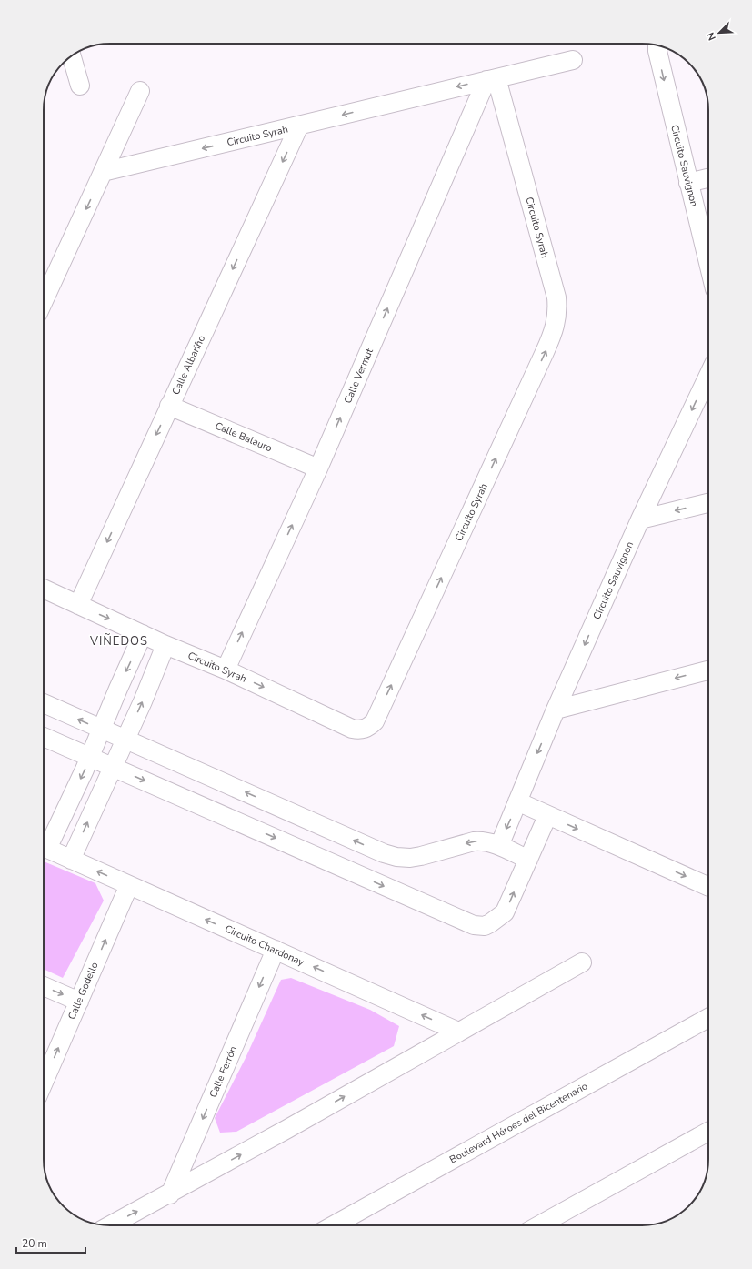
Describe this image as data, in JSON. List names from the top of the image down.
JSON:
{
  "streets": {
    "street": [
      "Circuito Syrah",
      "Circuito Sauvignon",
      "Calle Albariño",
      "Calle Vermut",
      "Calle Balauro",
      "Circuito Chardonay",
      "Calle Godello",
      "Calle Ferrón",
      "Boulevard Héroes del Bicentenario"
    ]
  },
  "crossings": [
    ["Circuito Syrah", "Calle Albariño"],
    ["Circuito Syrah", "Calle Vermut"],
    ["Calle Albariño", "Calle Balauro"],
    ["Calle Vermut", "Calle Balauro"],
    ["Circuito Chardonay", "Calle Godello"],
    ["Circuito Chardonay", "Calle Ferrón"]
  ],
  "one_way": [
    "Circuito Sauvignon",
    "Calle Vermut",
    "Calle Godello",
    "Calle Ferrón"
  ],
  "districts": ["VIÑEDOS"],
  "scale_bar": "20 m",
  "north": "bottom left"
}
